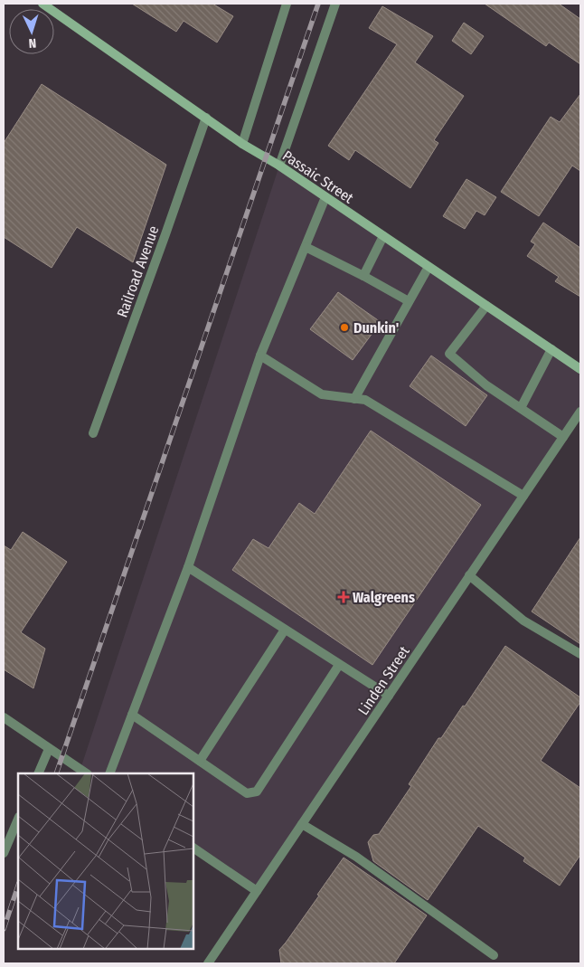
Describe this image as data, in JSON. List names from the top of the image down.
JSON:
{
  "streets": {
    "main road": ["Passaic Street"],
    "street": ["Railroad Avenue", "Linden Street"]
  },
  "crossings": [
    ["Passaic Street", "Railroad Avenue"]
  ],
  "places": {
    "other": ["Dunkin'"],
    "health": ["Walgreens"]
  },
  "north": "bottom"
}
